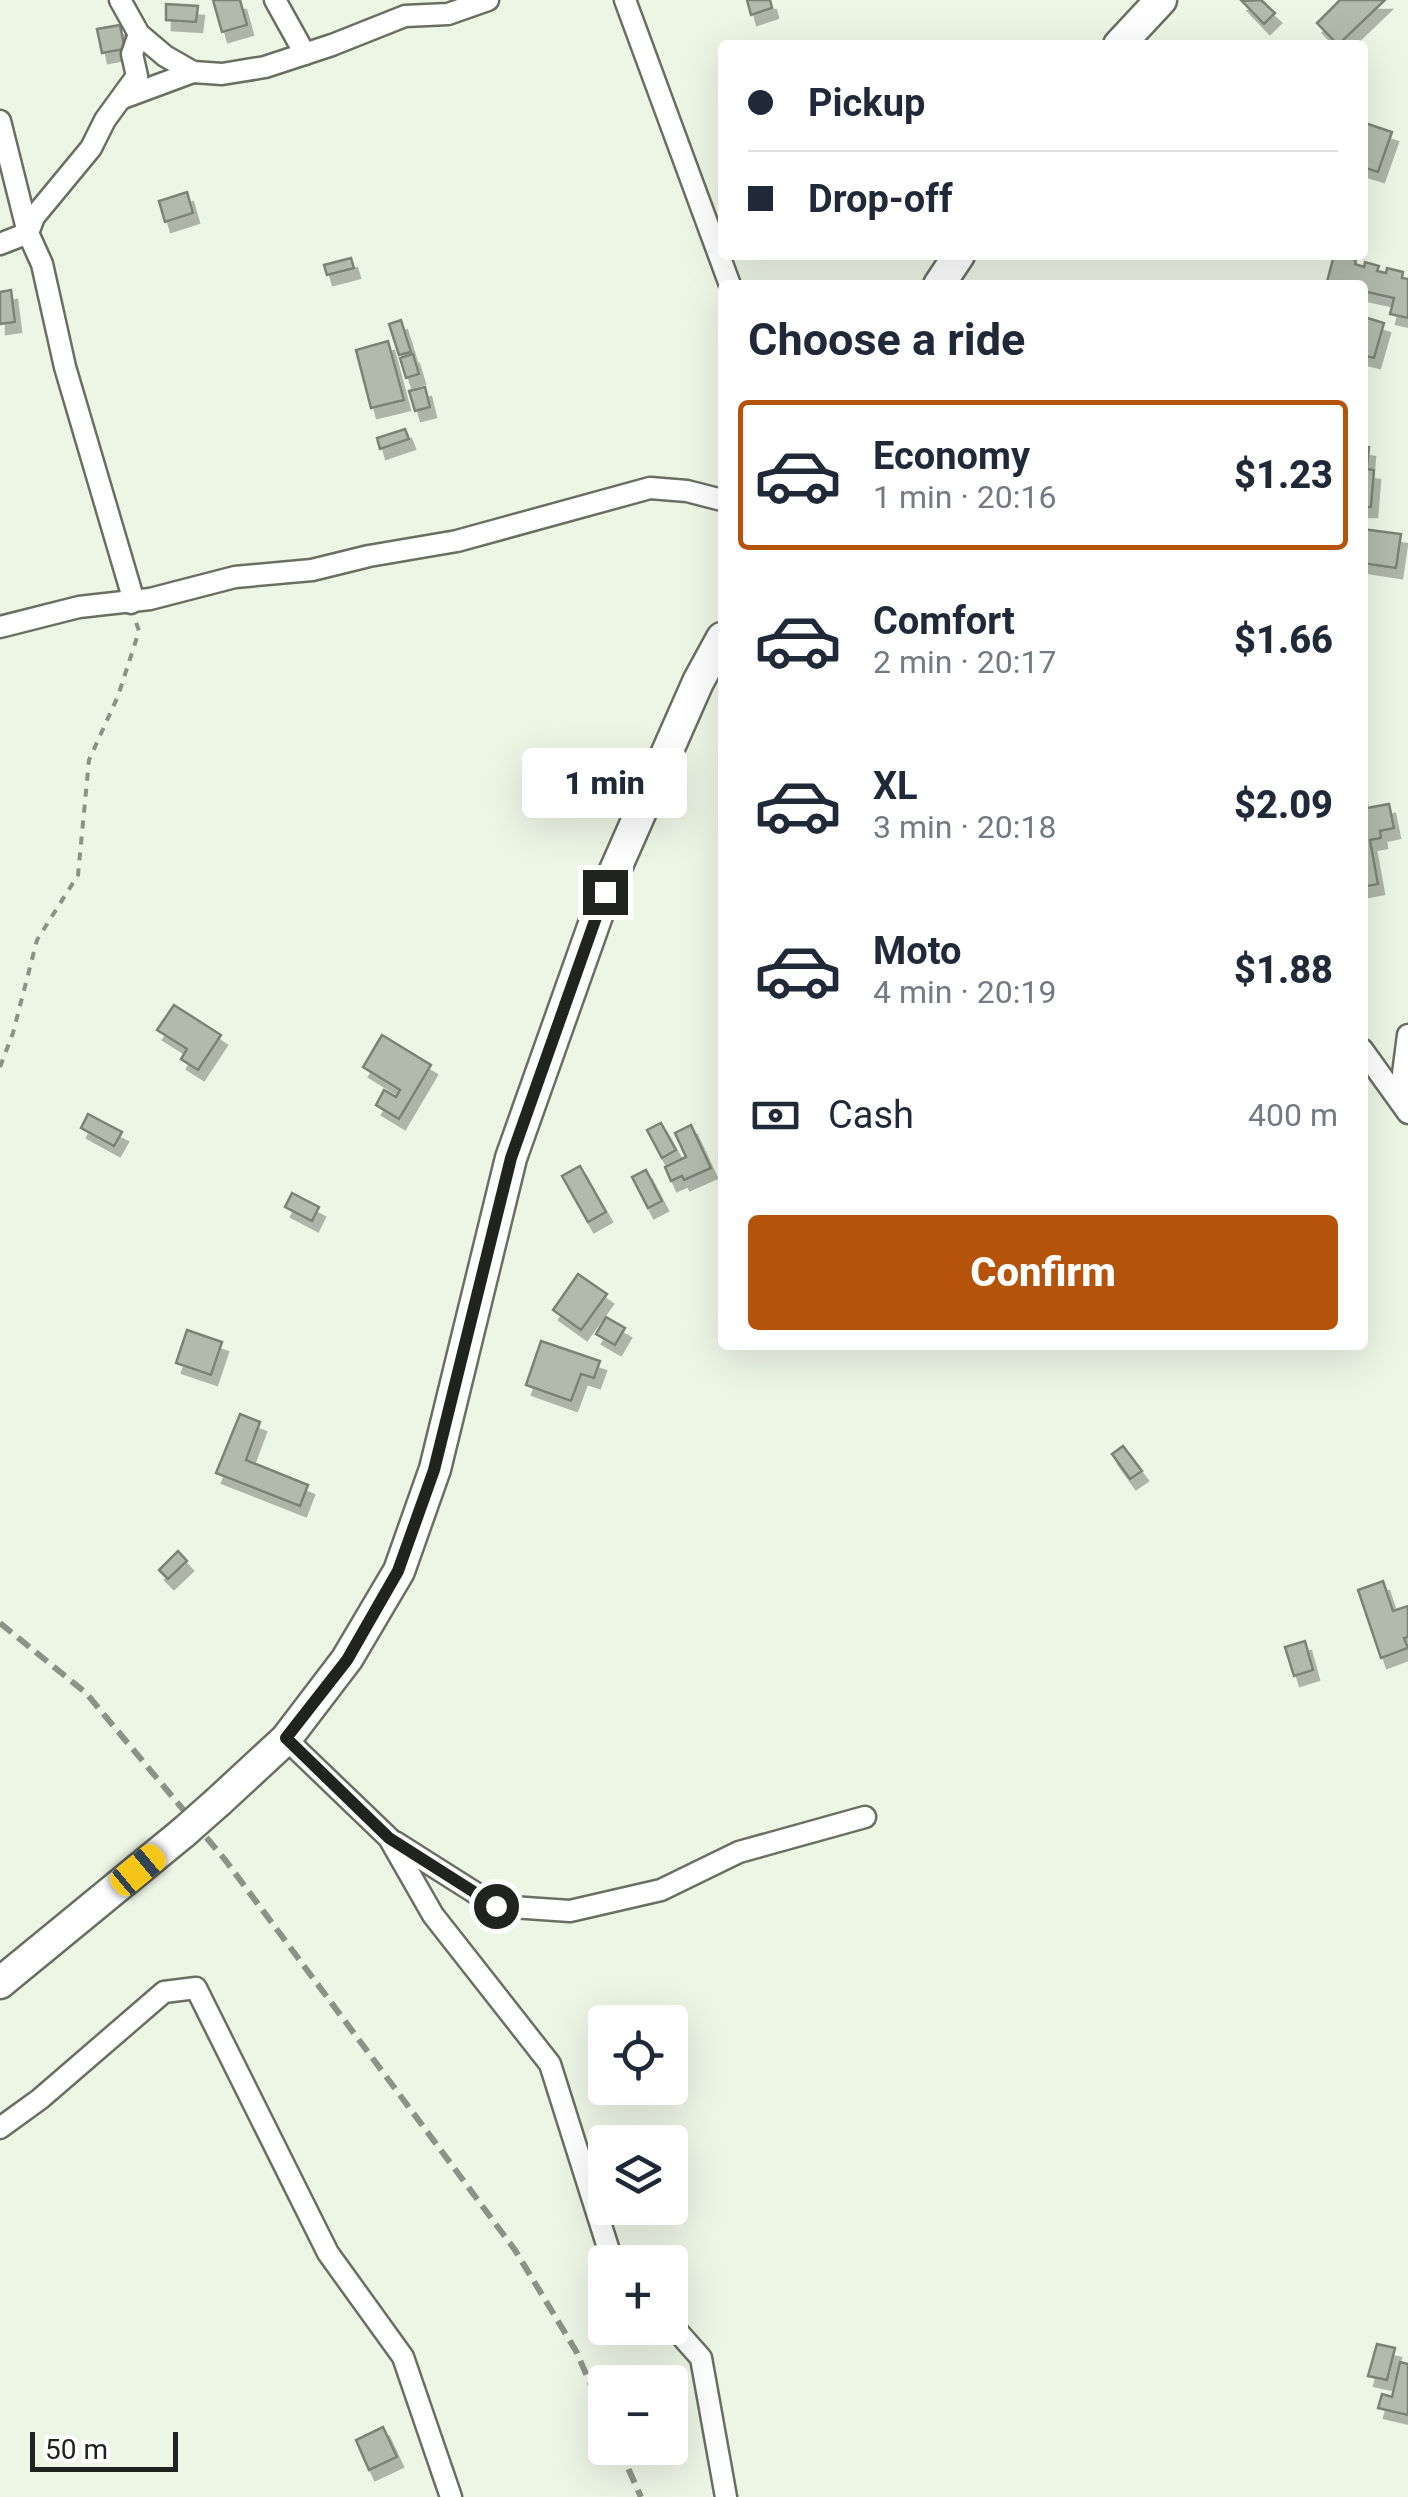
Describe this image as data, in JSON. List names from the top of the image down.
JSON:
{
  "scale_bar": "50 m",
  "page": {
    "banner": ["Pickup", "Drop-off"],
    "heading": "Choose a ride",
    "list": [
      {
        "name": "Economy",
        "note": "1 min · 20:16",
        "value": "$1.23"
      },
      {
        "name": "Comfort",
        "note": "2 min · 20:17",
        "value": "$1.66"
      },
      {
        "name": "XL",
        "note": "3 min · 20:18",
        "value": "$2.09"
      },
      {
        "name": "Moto",
        "note": "4 min · 20:19",
        "value": "$1.88"
      }
    ],
    "bubble": "1 min",
    "pay": ["Cash", "400 m"],
    "buttons": "Confirm",
    "map_buttons": ["+", "−"],
    "scale": "50 m"
  }
}
